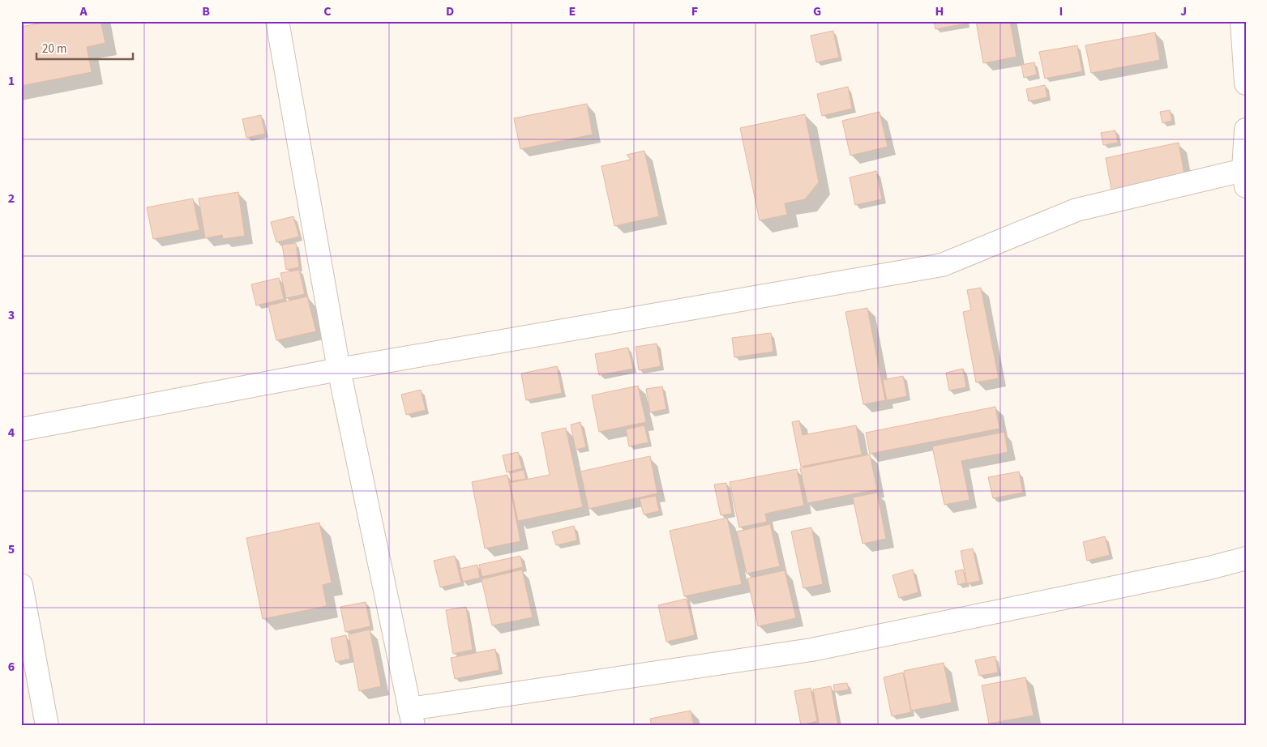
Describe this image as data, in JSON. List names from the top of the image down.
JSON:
{
  "scale_bar": "20 m",
  "grid": {
    "columns": [
      "A",
      "B",
      "C",
      "D",
      "E",
      "F",
      "G",
      "H",
      "I",
      "J"
    ],
    "rows": [
      "1",
      "2",
      "3",
      "4",
      "5",
      "6"
    ]
  }
}
